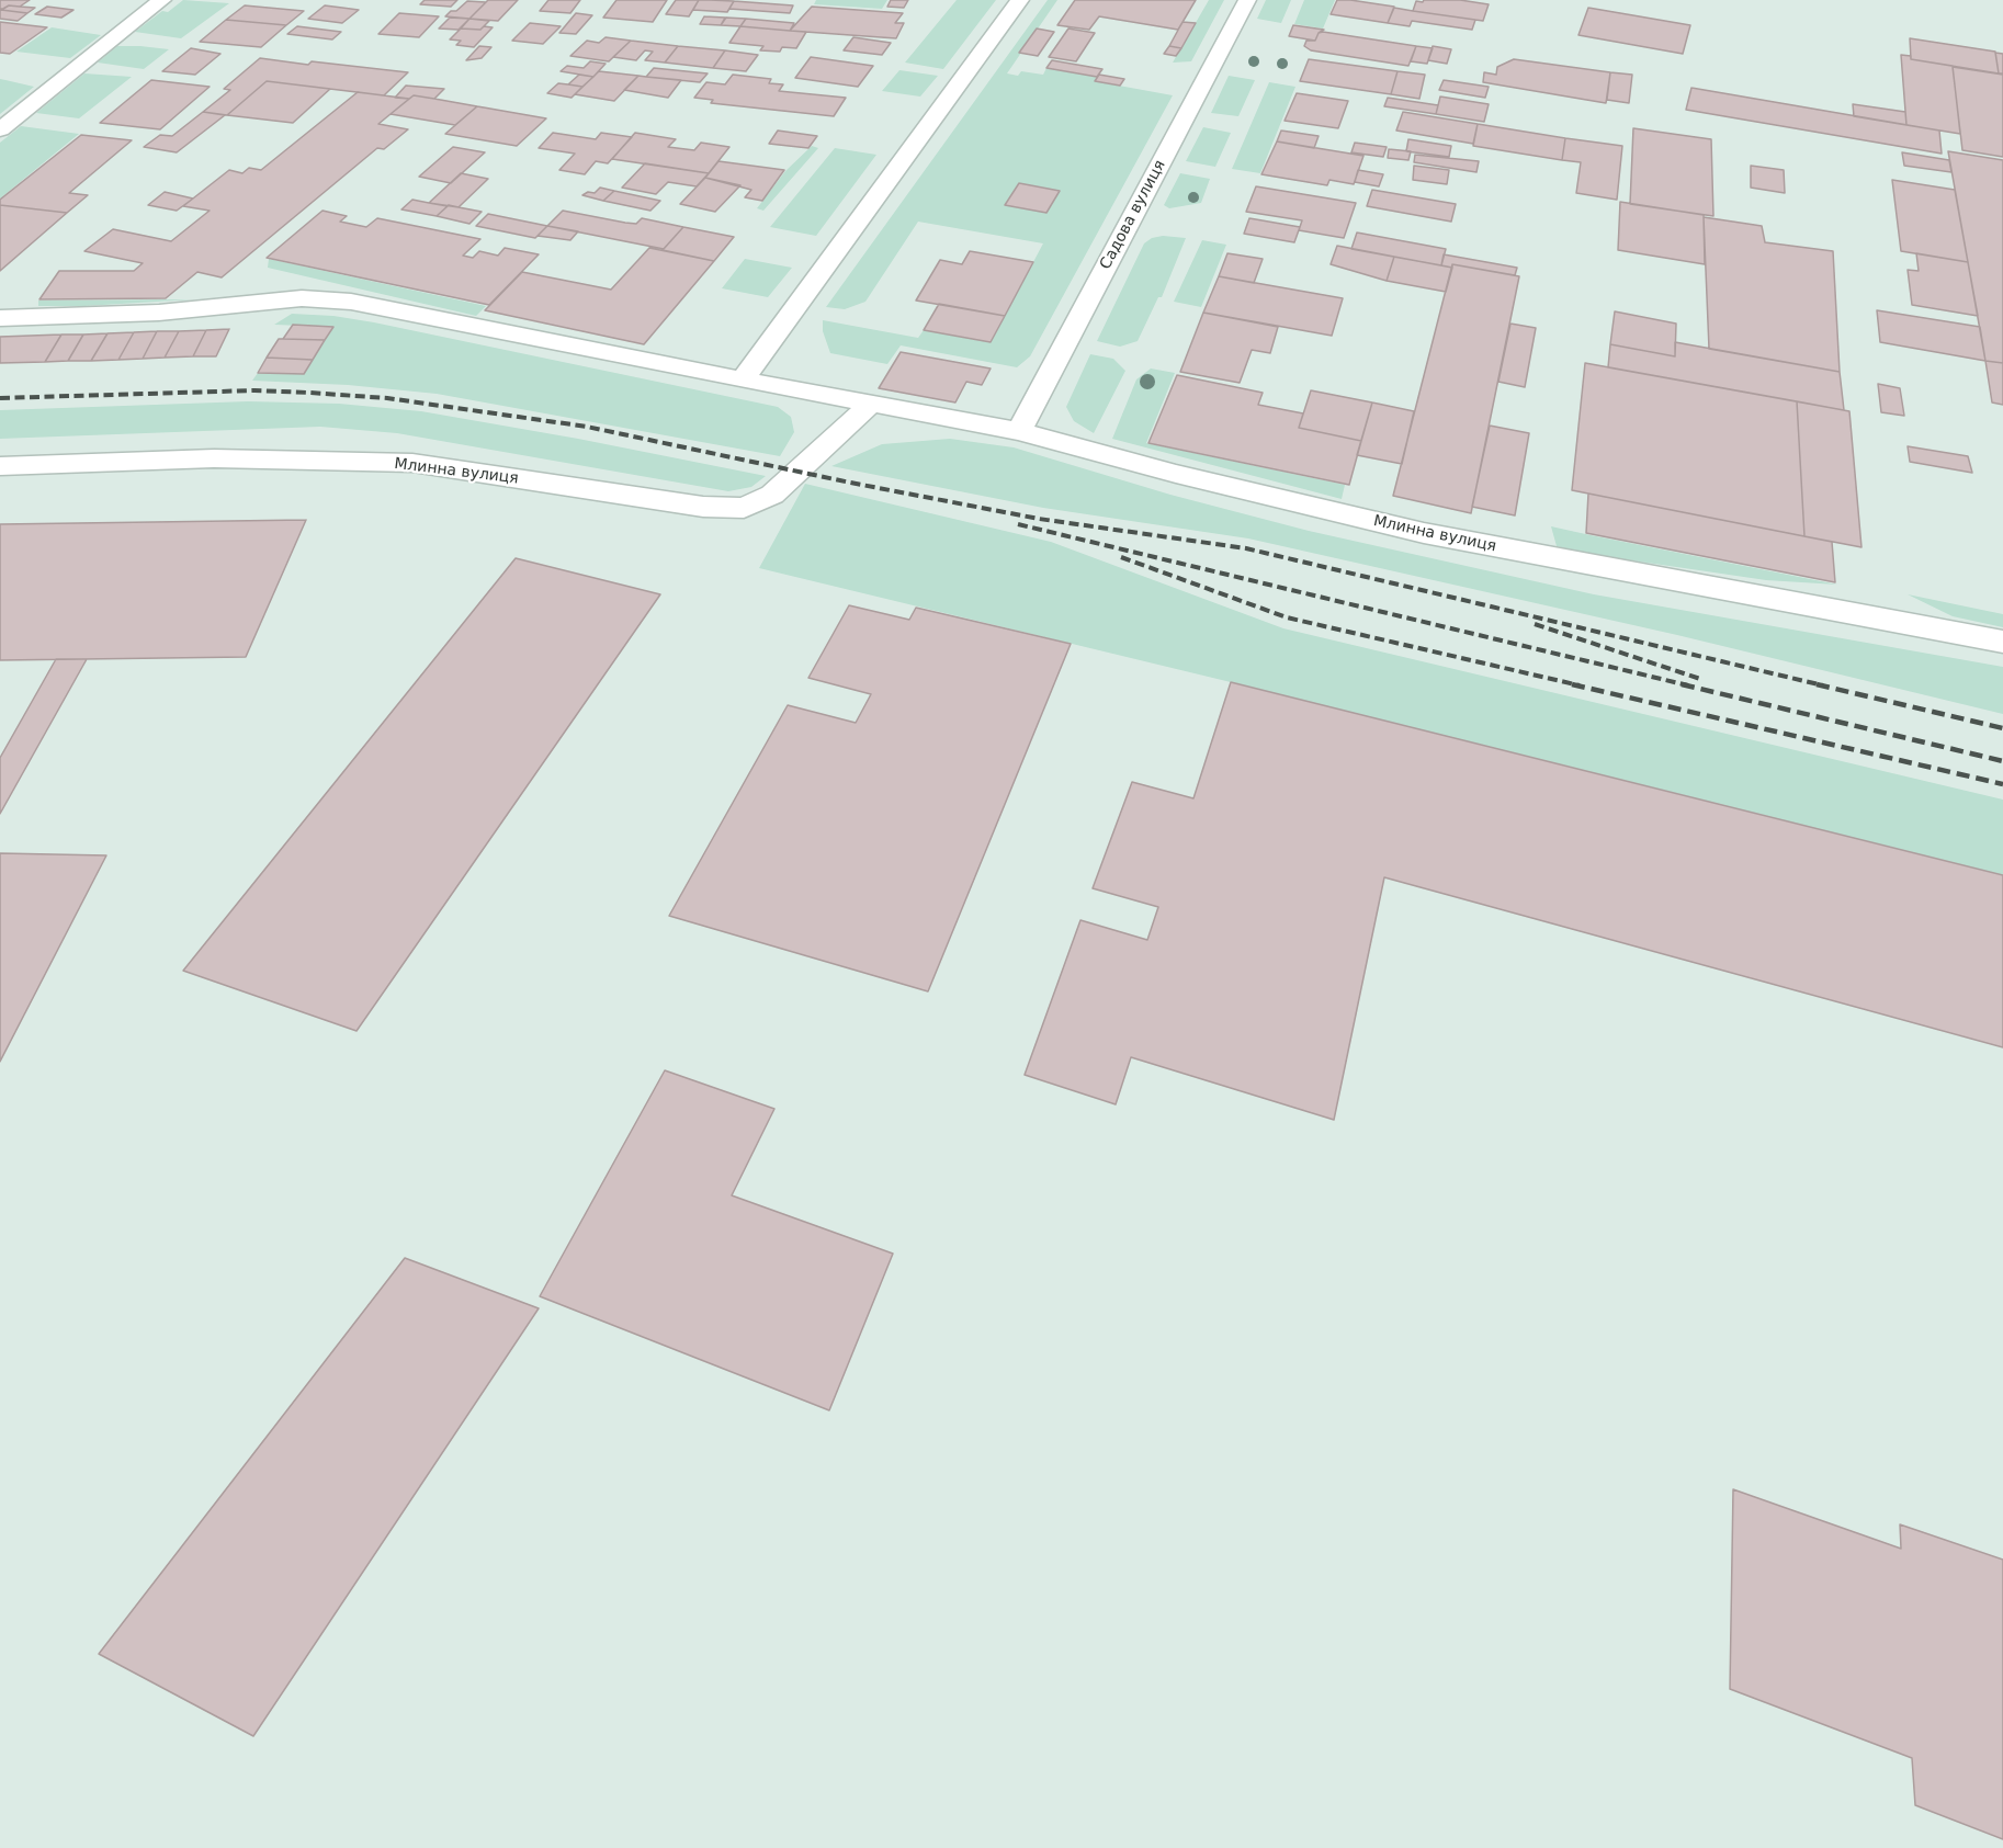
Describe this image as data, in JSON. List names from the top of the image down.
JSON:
{
  "streets": {
    "street": ["Садова вулиця", "Млинна вулиця"]
  },
  "crossings": [
    ["Садова вулиця", "Млинна вулиця"]
  ]
}
